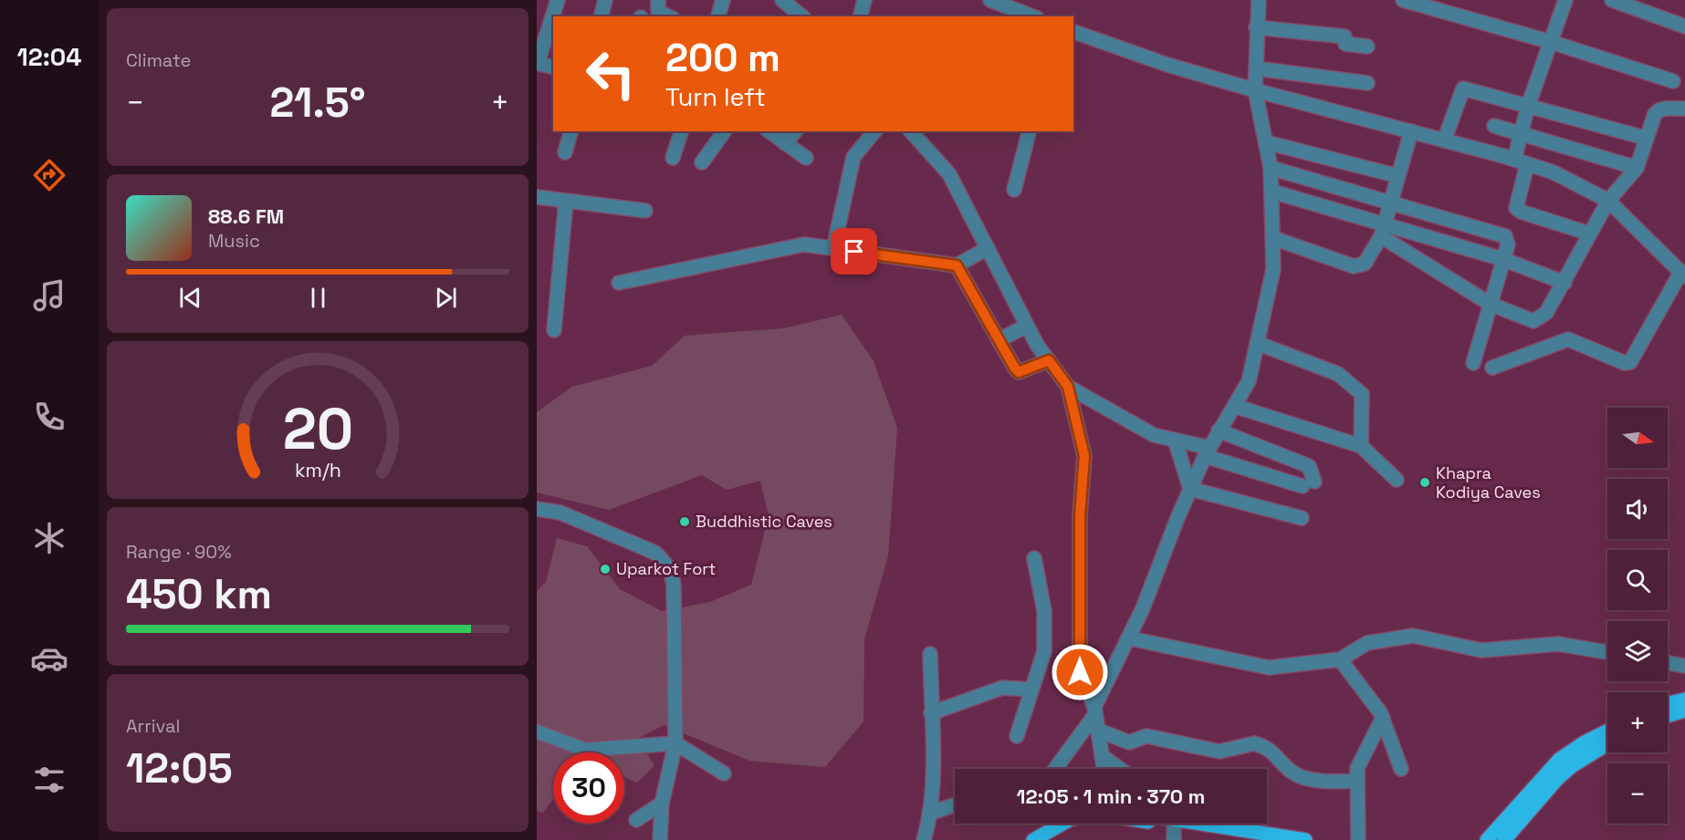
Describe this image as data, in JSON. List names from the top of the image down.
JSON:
{
  "places": ["Khapra Kodiya Caves", "Buddhistic Caves", "Uparkot Fort"],
  "north": "right",
  "page": {
    "tabs": "12:04",
    "tile": [
      "Climate",
      ["Range · 90%", "450 km"],
      ["Arrival", "12:05"]
    ],
    "turn": ["200 m", "Turn left"],
    "heat": ["−", "21.5°", "+"],
    "song": ["88.6 FM", "Music"],
    "map_buttons": ["+", "−"],
    "limit": "30",
    "trip": "12:05 · 1 min · 370 m",
    "gauge": ["20", "km/h"]
  }
}
